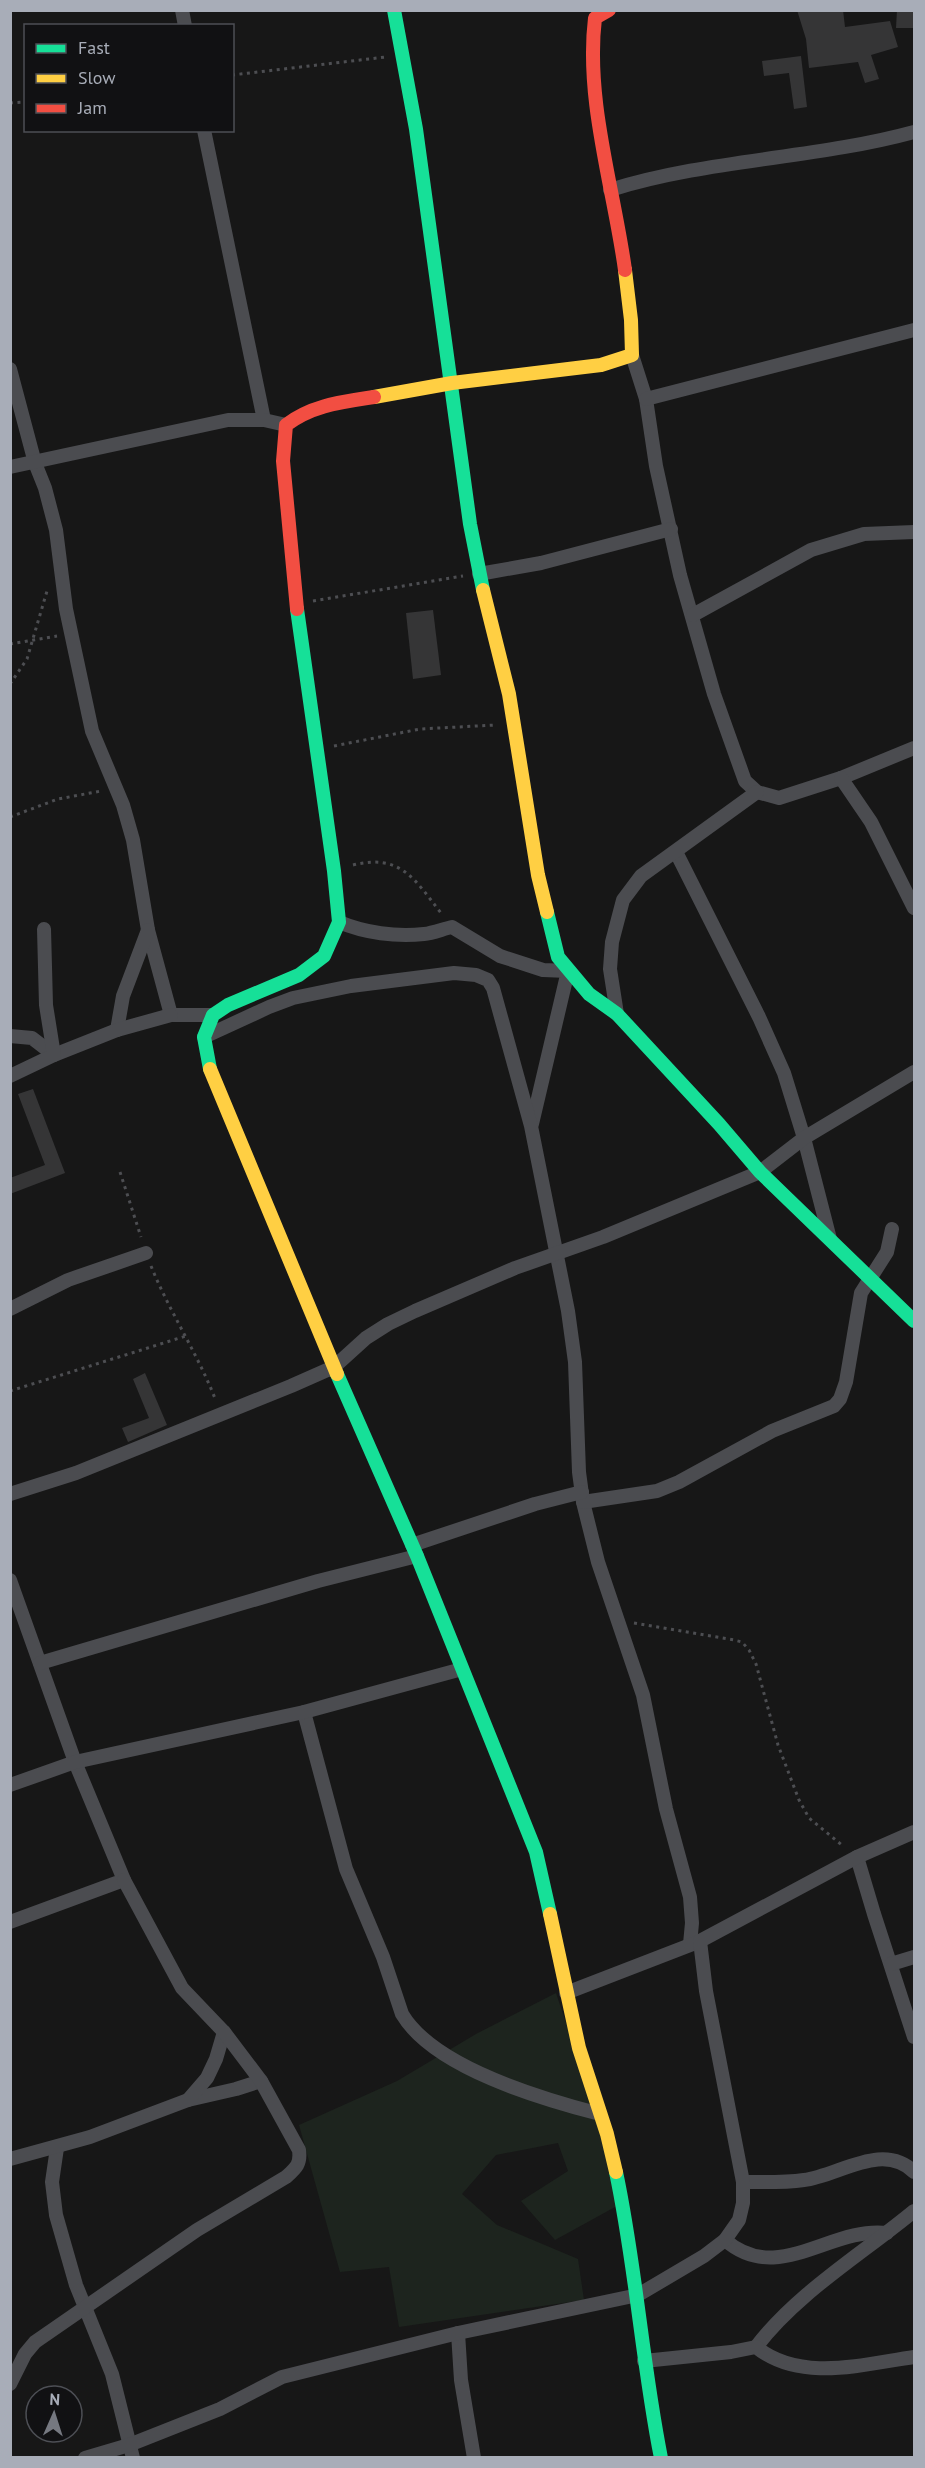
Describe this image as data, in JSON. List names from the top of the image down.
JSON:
{
  "legend": ["Fast", "Slow", "Jam"],
  "north": "top"
}
